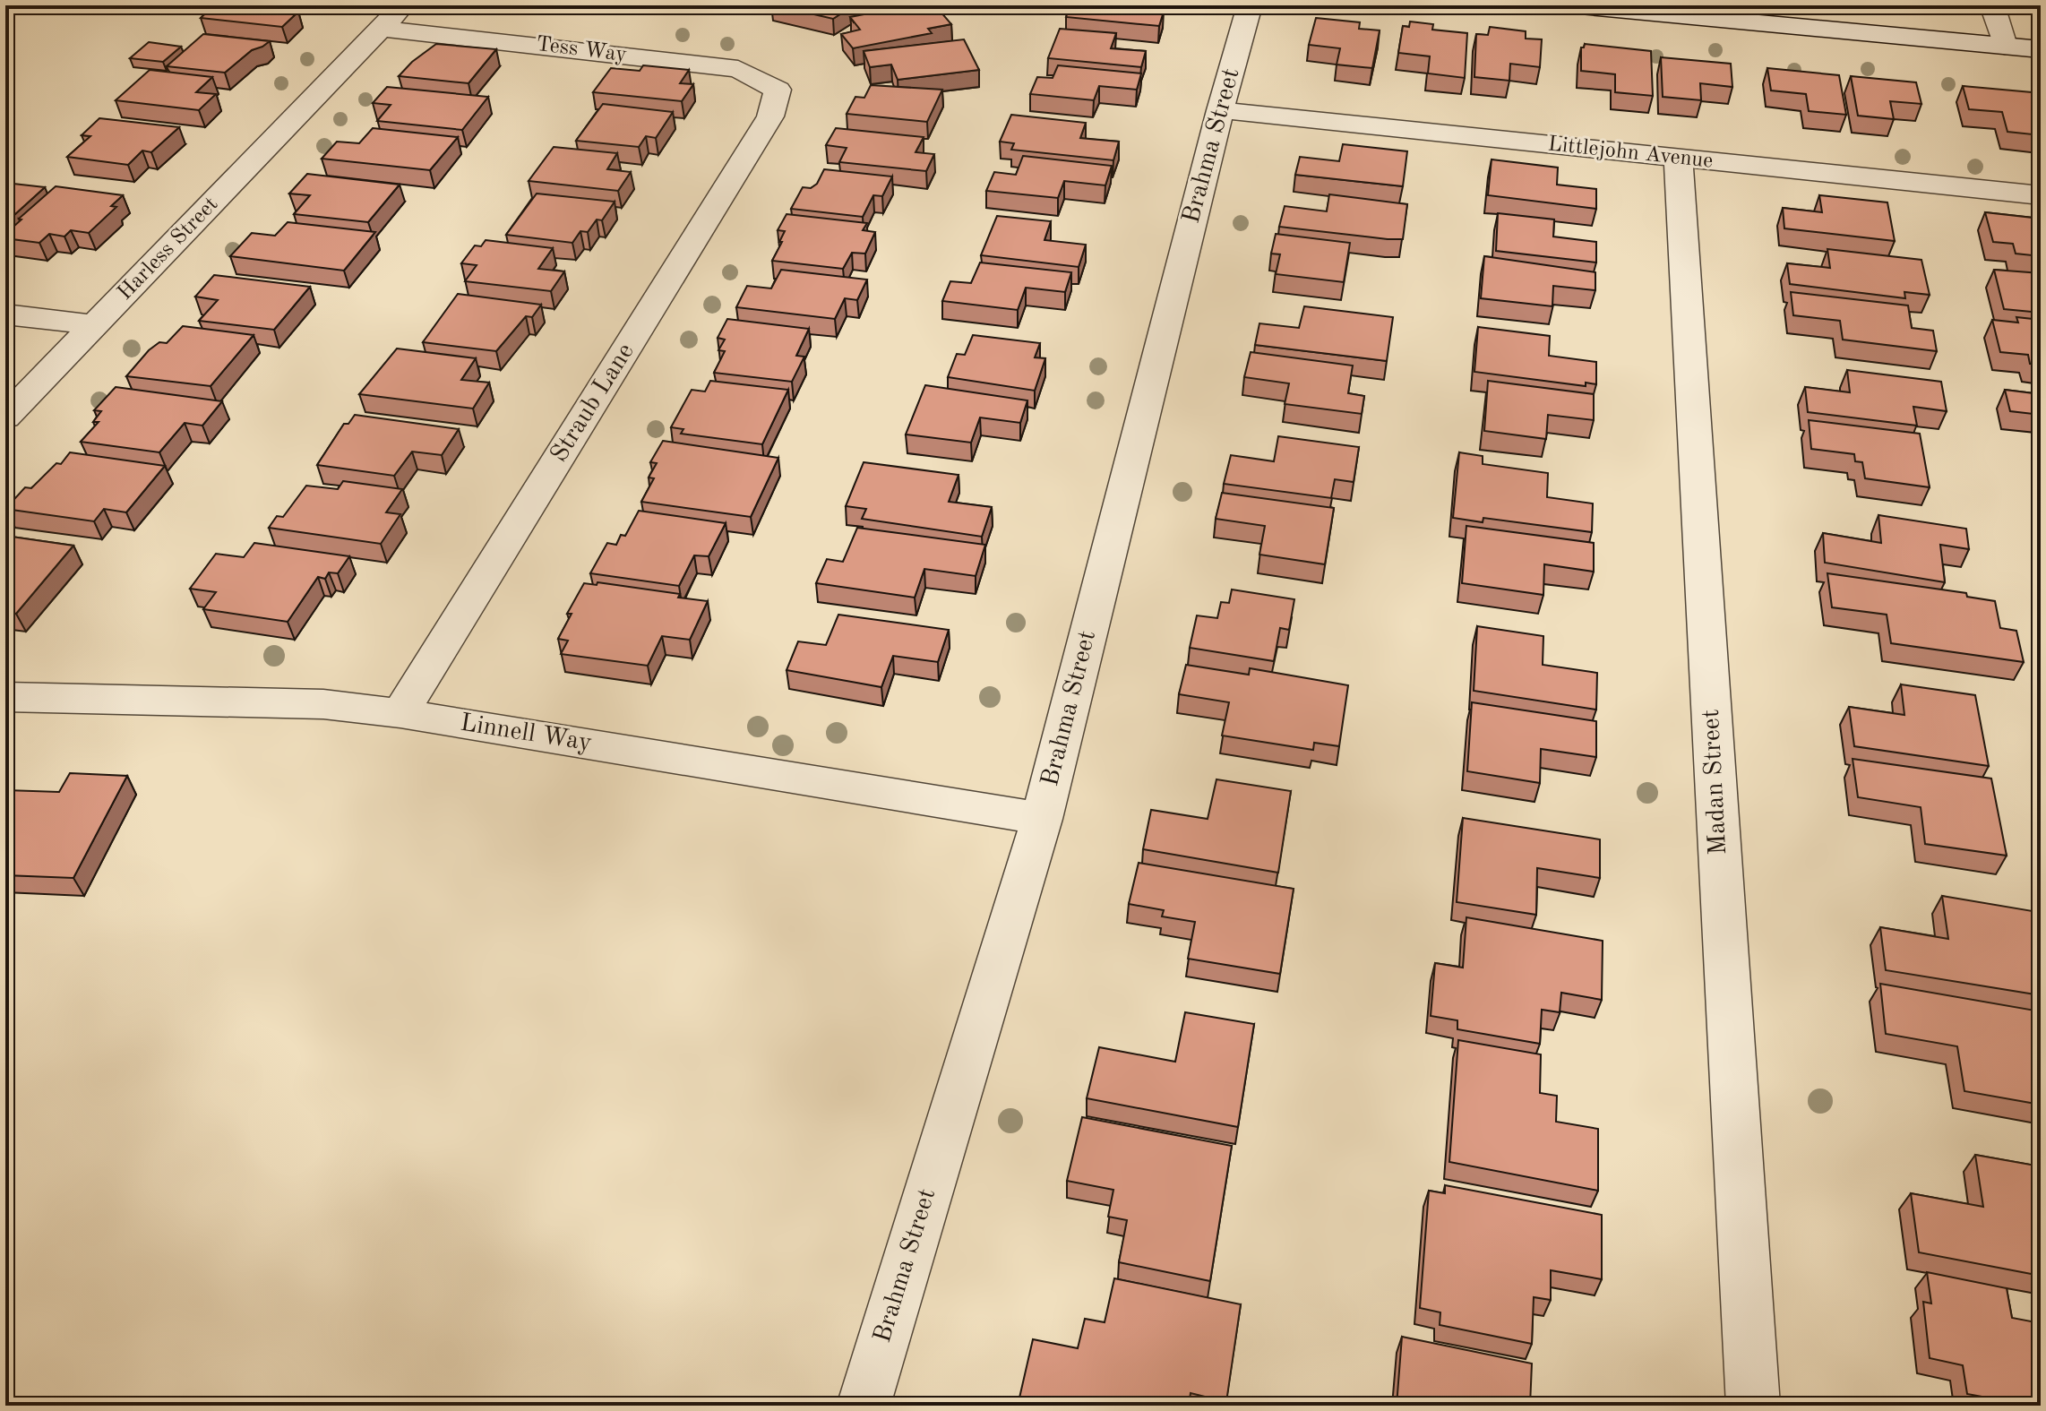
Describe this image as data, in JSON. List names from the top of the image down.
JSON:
{
  "streets": {
    "street": [
      "Tess Way",
      "Brahma Street",
      "Littlejohn Avenue",
      "Harless Street",
      "Straub Lane",
      "Linnell Way",
      "Madan Street"
    ]
  },
  "crossings": [
    ["Tess Way", "Harless Street"],
    ["Tess Way", "Straub Lane"],
    ["Brahma Street", "Littlejohn Avenue"],
    ["Brahma Street", "Linnell Way"],
    ["Littlejohn Avenue", "Madan Street"],
    ["Straub Lane", "Linnell Way"]
  ]
}
